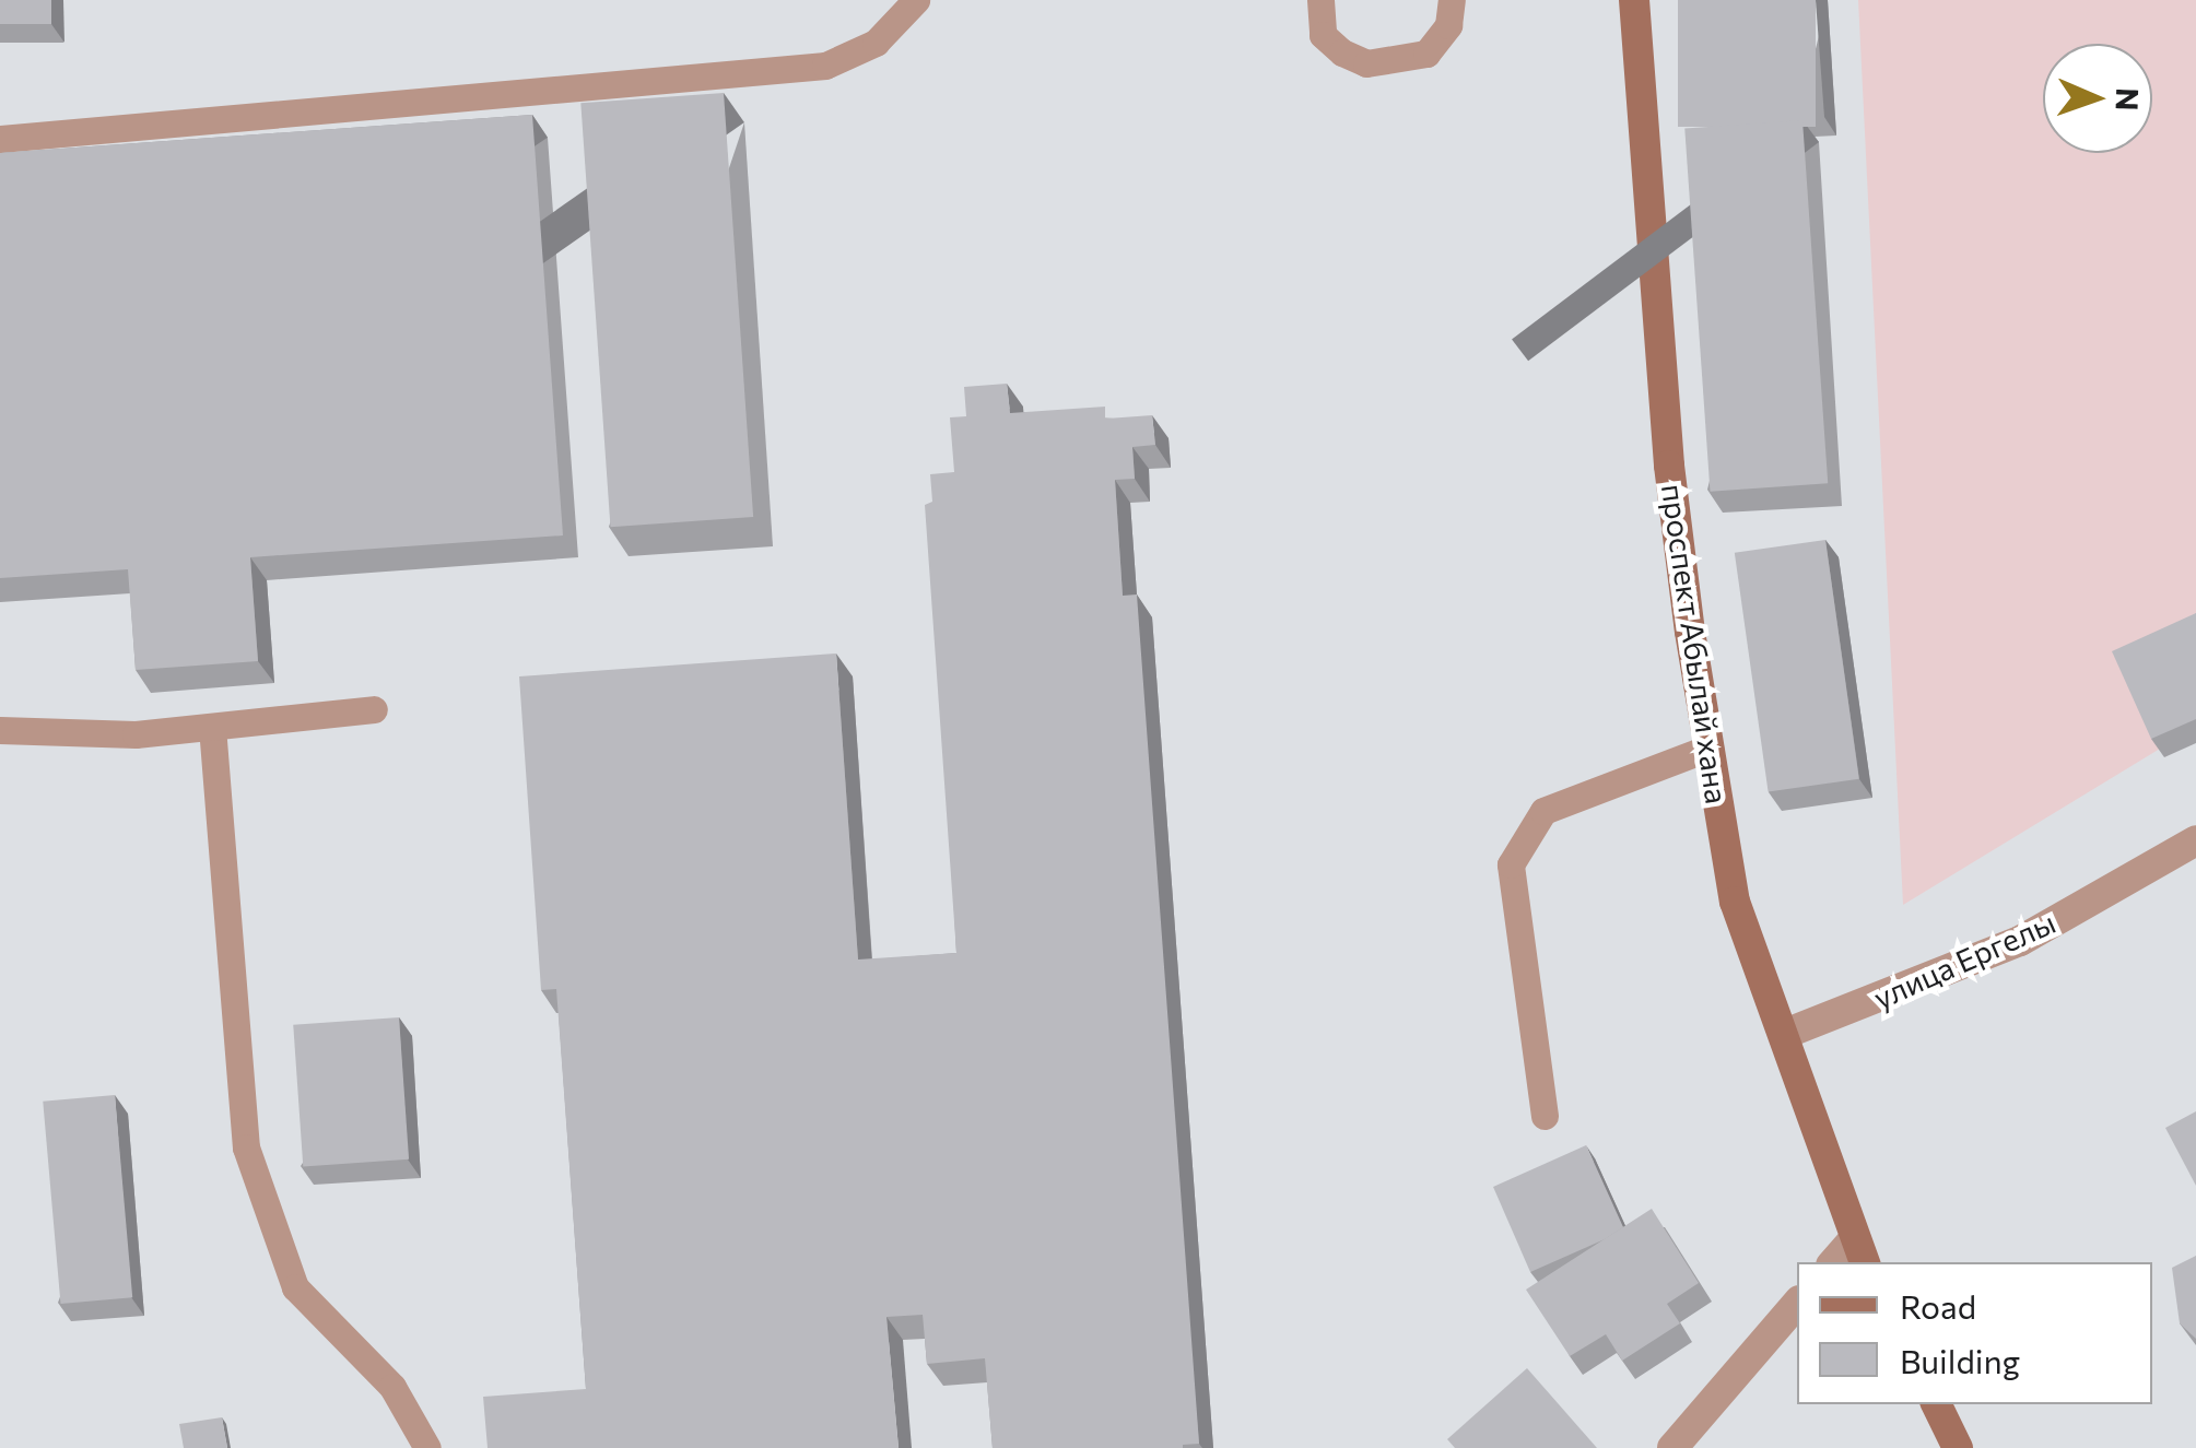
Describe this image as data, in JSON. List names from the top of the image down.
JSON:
{
  "streets": {
    "main road": ["проспект Абылай хана"],
    "street": ["улица Ергелы"]
  },
  "crossings": [
    ["проспект Абылай хана", "улица Ергелы"]
  ],
  "legend": ["Road", "Building"],
  "north": "right"
}
